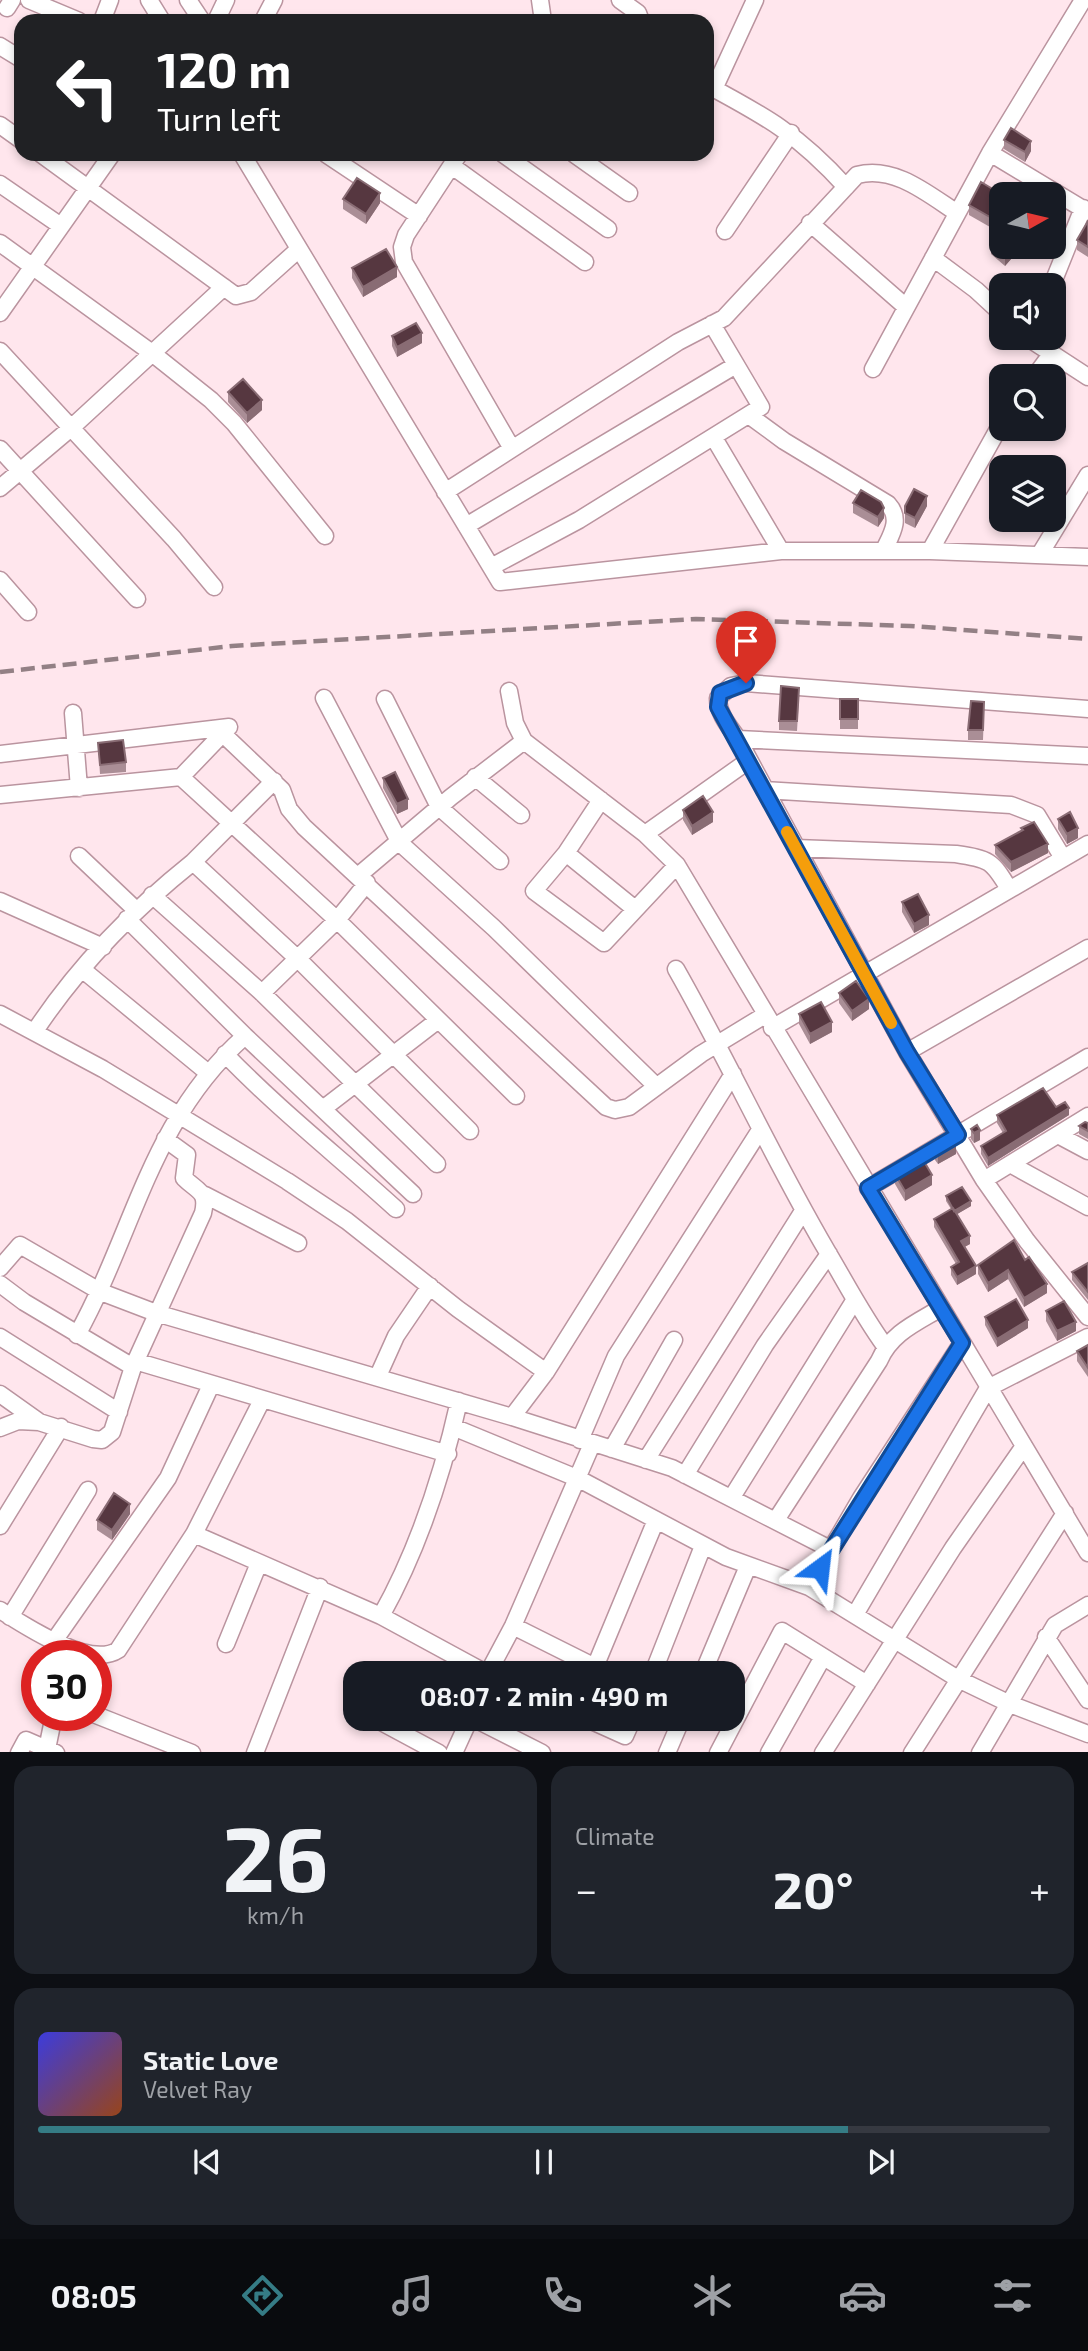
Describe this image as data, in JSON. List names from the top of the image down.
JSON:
{
  "north": "right",
  "page": {
    "turn": ["120 m", "Turn left"],
    "limit": "30",
    "trip": "08:07 · 2 min · 490 m",
    "tile": [
      ["26", "km/h"],
      "Climate"
    ],
    "heat": ["−", "20°", "+"],
    "song": ["Static Love", "Velvet Ray"],
    "tabs": "08:05"
  }
}
